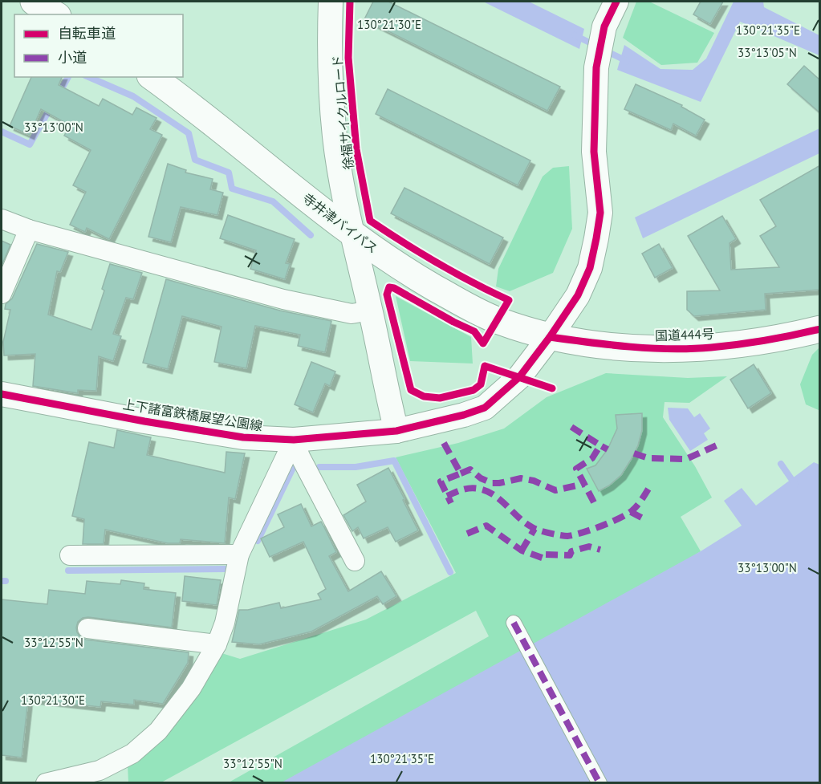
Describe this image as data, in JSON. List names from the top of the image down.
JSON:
{
  "streets": {
    "highway": ["寺井津バイパス", "国道444号"],
    "street": ["上下諸富鉄橋展望公園線"],
    "cycle path": ["徐福サイクルロード"]
  },
  "crossings": [
    ["寺井津バイパス", "国道444号"],
    ["寺井津バイパス", "上下諸富鉄橋展望公園線"],
    ["国道444号", "上下諸富鉄橋展望公園線"]
  ],
  "legend": ["自転車道", "小道"],
  "coordinates": [
    "130°21'30\"E",
    "130°21'35\"E",
    "33°13'05\"N",
    "33°13'00\"N",
    "33°12'55\"N"
  ]
}
